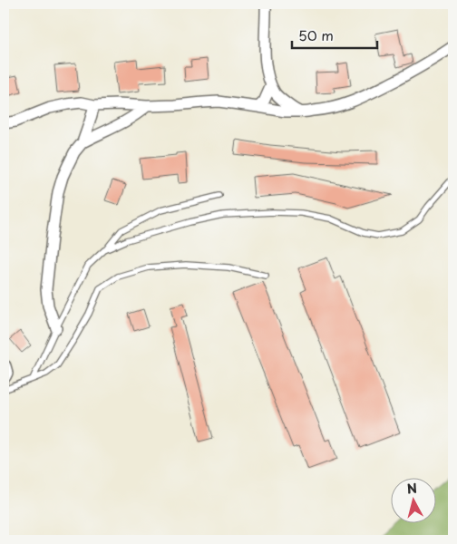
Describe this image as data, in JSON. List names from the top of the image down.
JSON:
{
  "scale_bar": "50 m",
  "north": "top"
}
